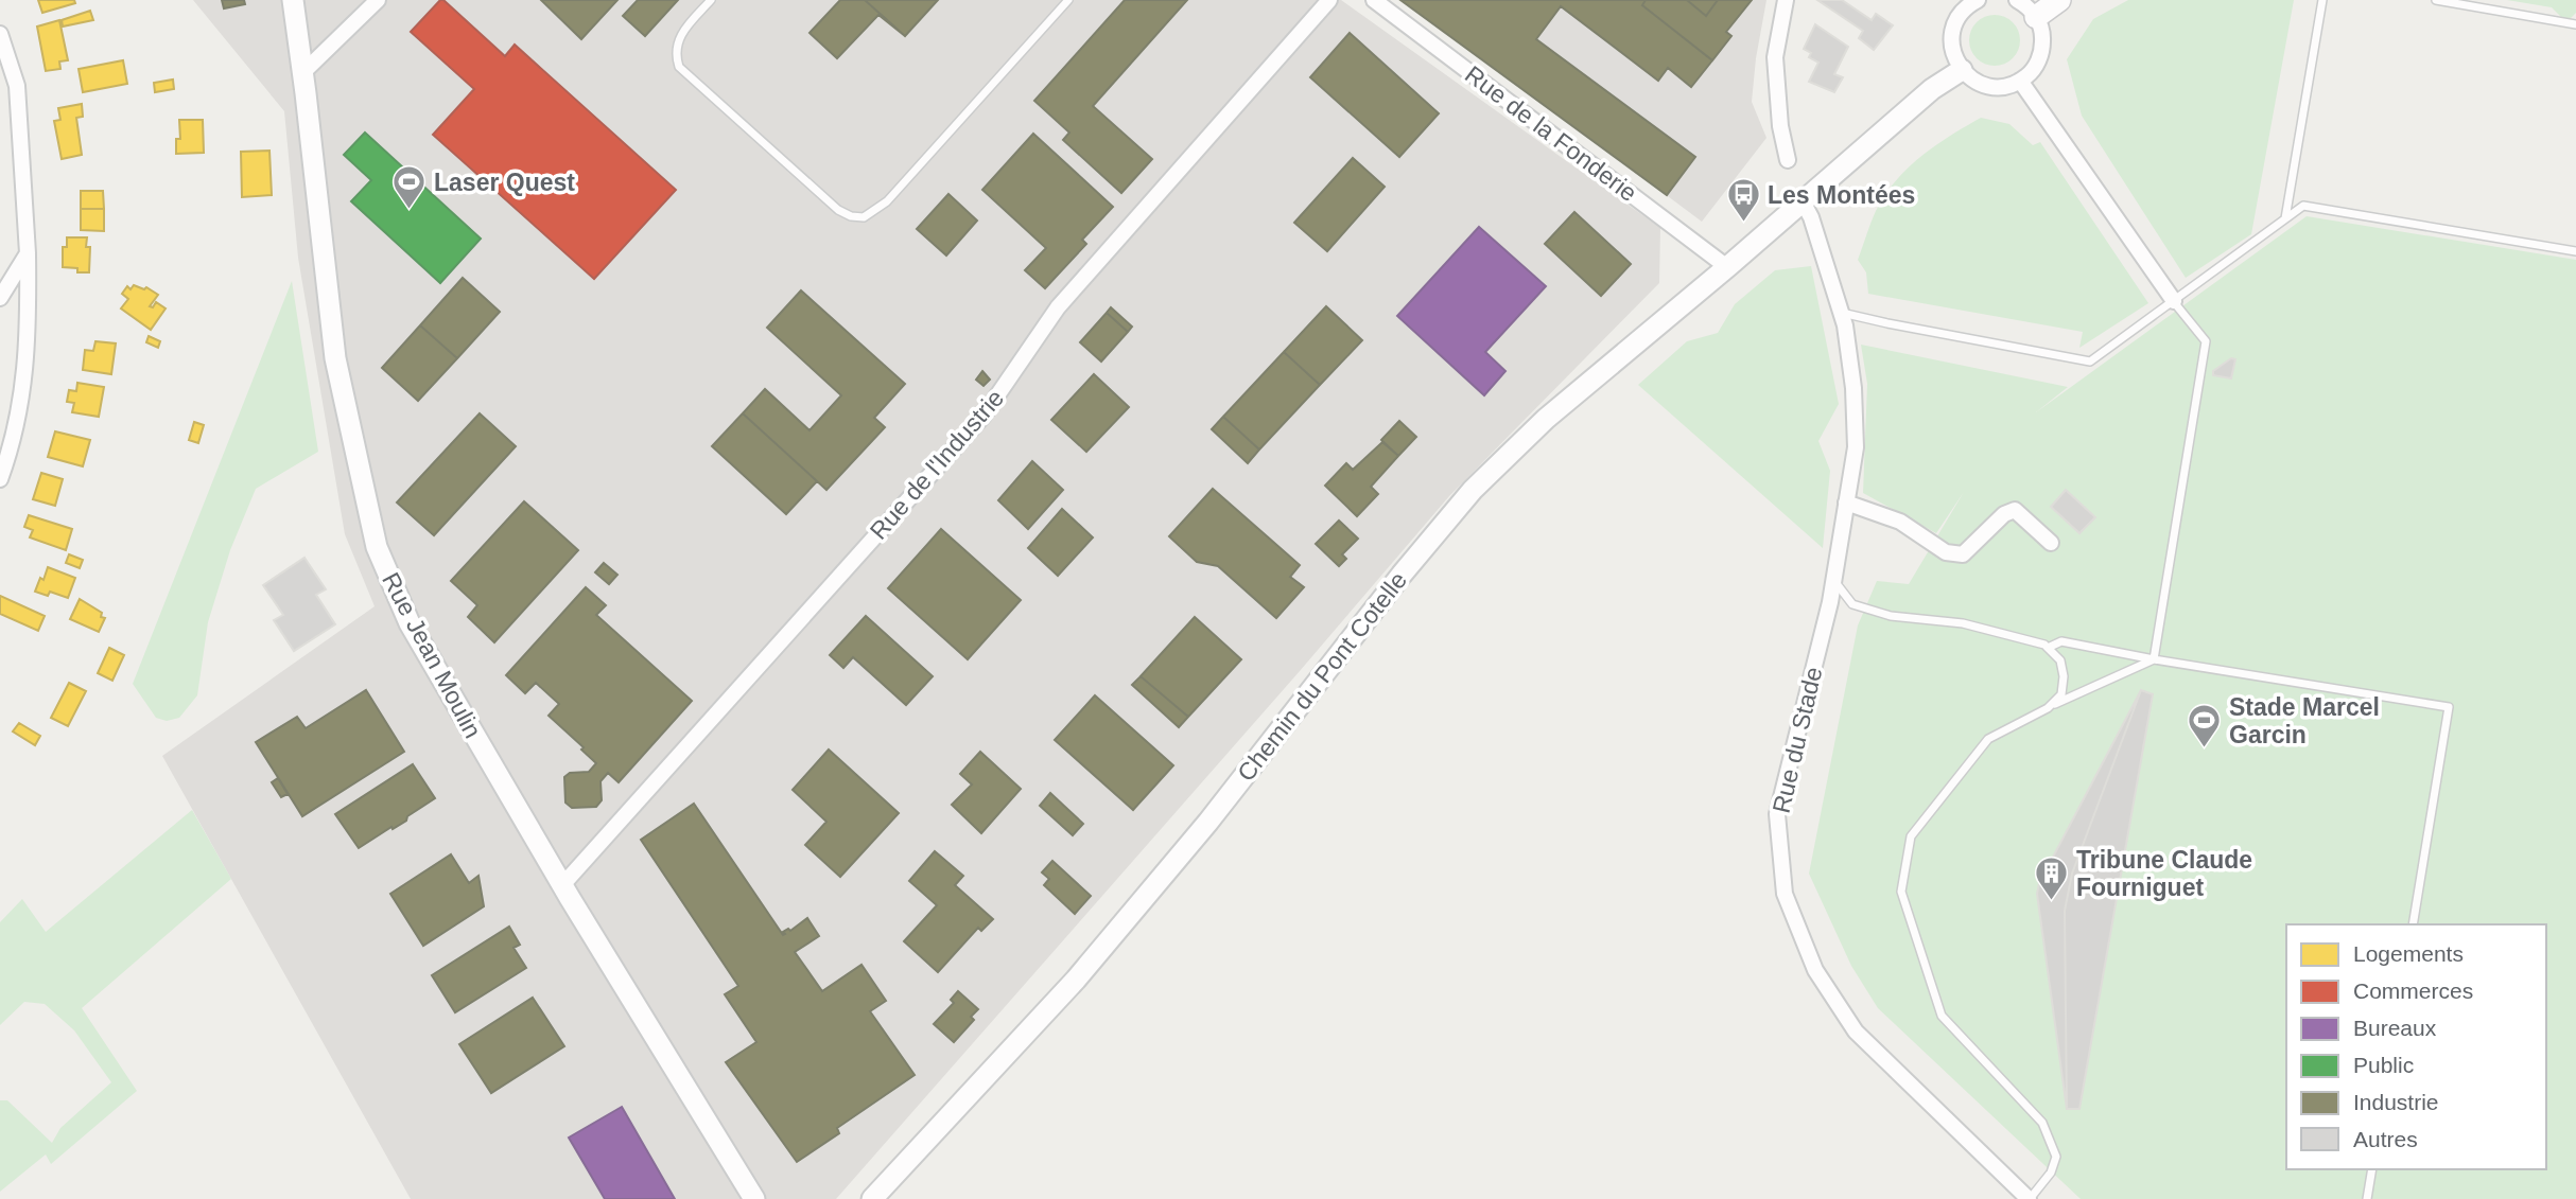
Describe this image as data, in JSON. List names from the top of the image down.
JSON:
{
  "streets": {
    "street": [
      "Rue de la Fonderie",
      "Rue de l'Industrie",
      "Rue Jean Moulin",
      "Chemin du Pont Cotelle",
      "Rue du Stade"
    ]
  },
  "crossings": [
    ["Rue de la Fonderie", "Chemin du Pont Cotelle"],
    ["Rue de l'Industrie", "Rue Jean Moulin"],
    ["Chemin du Pont Cotelle", "Rue du Stade"]
  ],
  "places": {
    "sports": ["Laser Quest", "Stade Marcel Garcin"],
    "bus stop": ["Les Montées"],
    "building": ["Tribune Claude Fourniguet"]
  },
  "legend": [
    "Logements",
    "Commerces",
    "Bureaux",
    "Public",
    "Industrie",
    "Autres"
  ]
}
